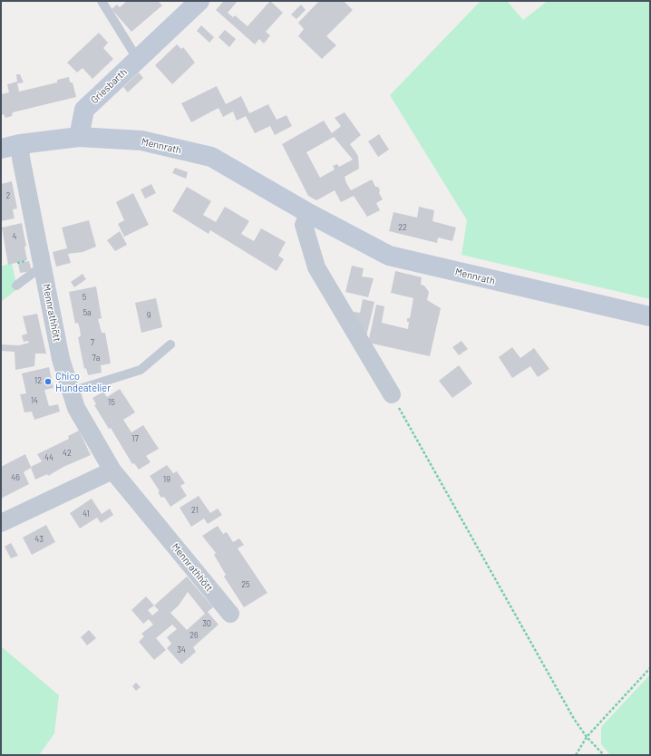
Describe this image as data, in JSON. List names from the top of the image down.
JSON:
{
  "streets": {
    "main road": ["Griesbarth", "Mennrath"],
    "street": ["Mennrathhött"]
  },
  "crossings": [
    ["Griesbarth", "Mennrath"],
    ["Mennrath", "Mennrathhött"]
  ],
  "places": ["Chico Hundeatelier"],
  "house_numbers": [
    "2",
    "22",
    "4",
    "5",
    "5a",
    "9",
    "7",
    "7a",
    "12",
    "14",
    "15",
    "17",
    "42",
    "44",
    "46",
    "19",
    "21",
    "41",
    "43",
    "25",
    "30",
    "26",
    "34"
  ]
}
